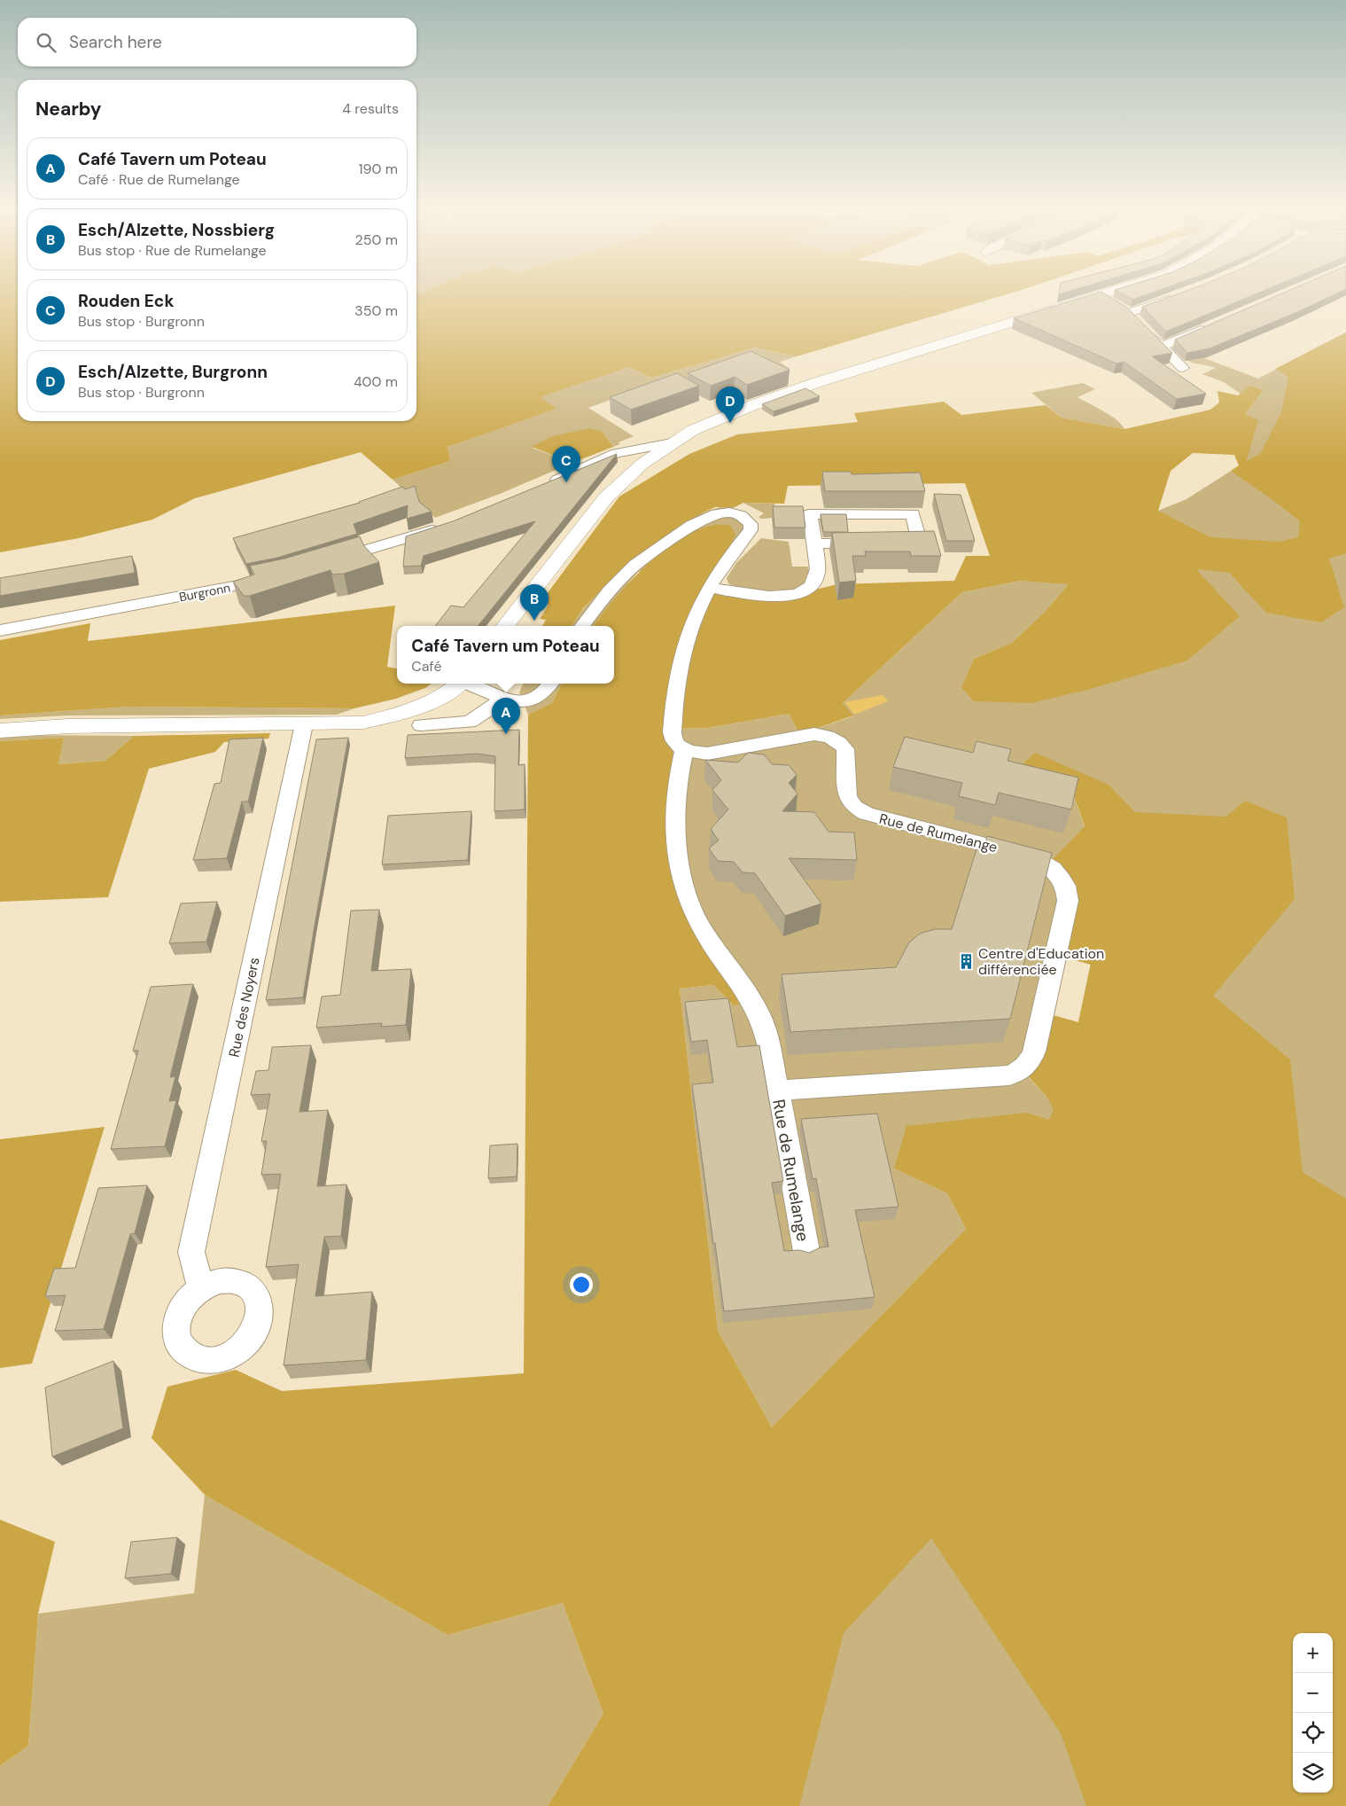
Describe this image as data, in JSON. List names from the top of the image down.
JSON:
{
  "streets": {
    "street": ["Burgronn", "Rue de Rumelange", "Rue des Noyers"]
  },
  "places": {
    "building": ["Centre d'Education différenciée"]
  },
  "page": {
    "search": "Search here",
    "heading": ["Nearby", "4 results"],
    "list": [
      {
        "mark": "A",
        "name": "Café Tavern um Poteau",
        "note": "Café · Rue de Rumelange",
        "value": "190 m"
      },
      {
        "mark": "B",
        "name": "Esch/Alzette, Nossbierg",
        "note": "Bus stop · Rue de Rumelange",
        "value": "250 m"
      },
      {
        "mark": "C",
        "name": "Rouden Eck",
        "note": "Bus stop · Burgronn",
        "value": "350 m"
      },
      {
        "mark": "D",
        "name": "Esch/Alzette, Burgronn",
        "note": "Bus stop · Burgronn",
        "value": "400 m"
      }
    ],
    "pins": [
      "D",
      "C",
      "B",
      "A"
    ],
    "popup": ["Café Tavern um Poteau", "Café"],
    "map_buttons": ["+", "−"]
  }
}
